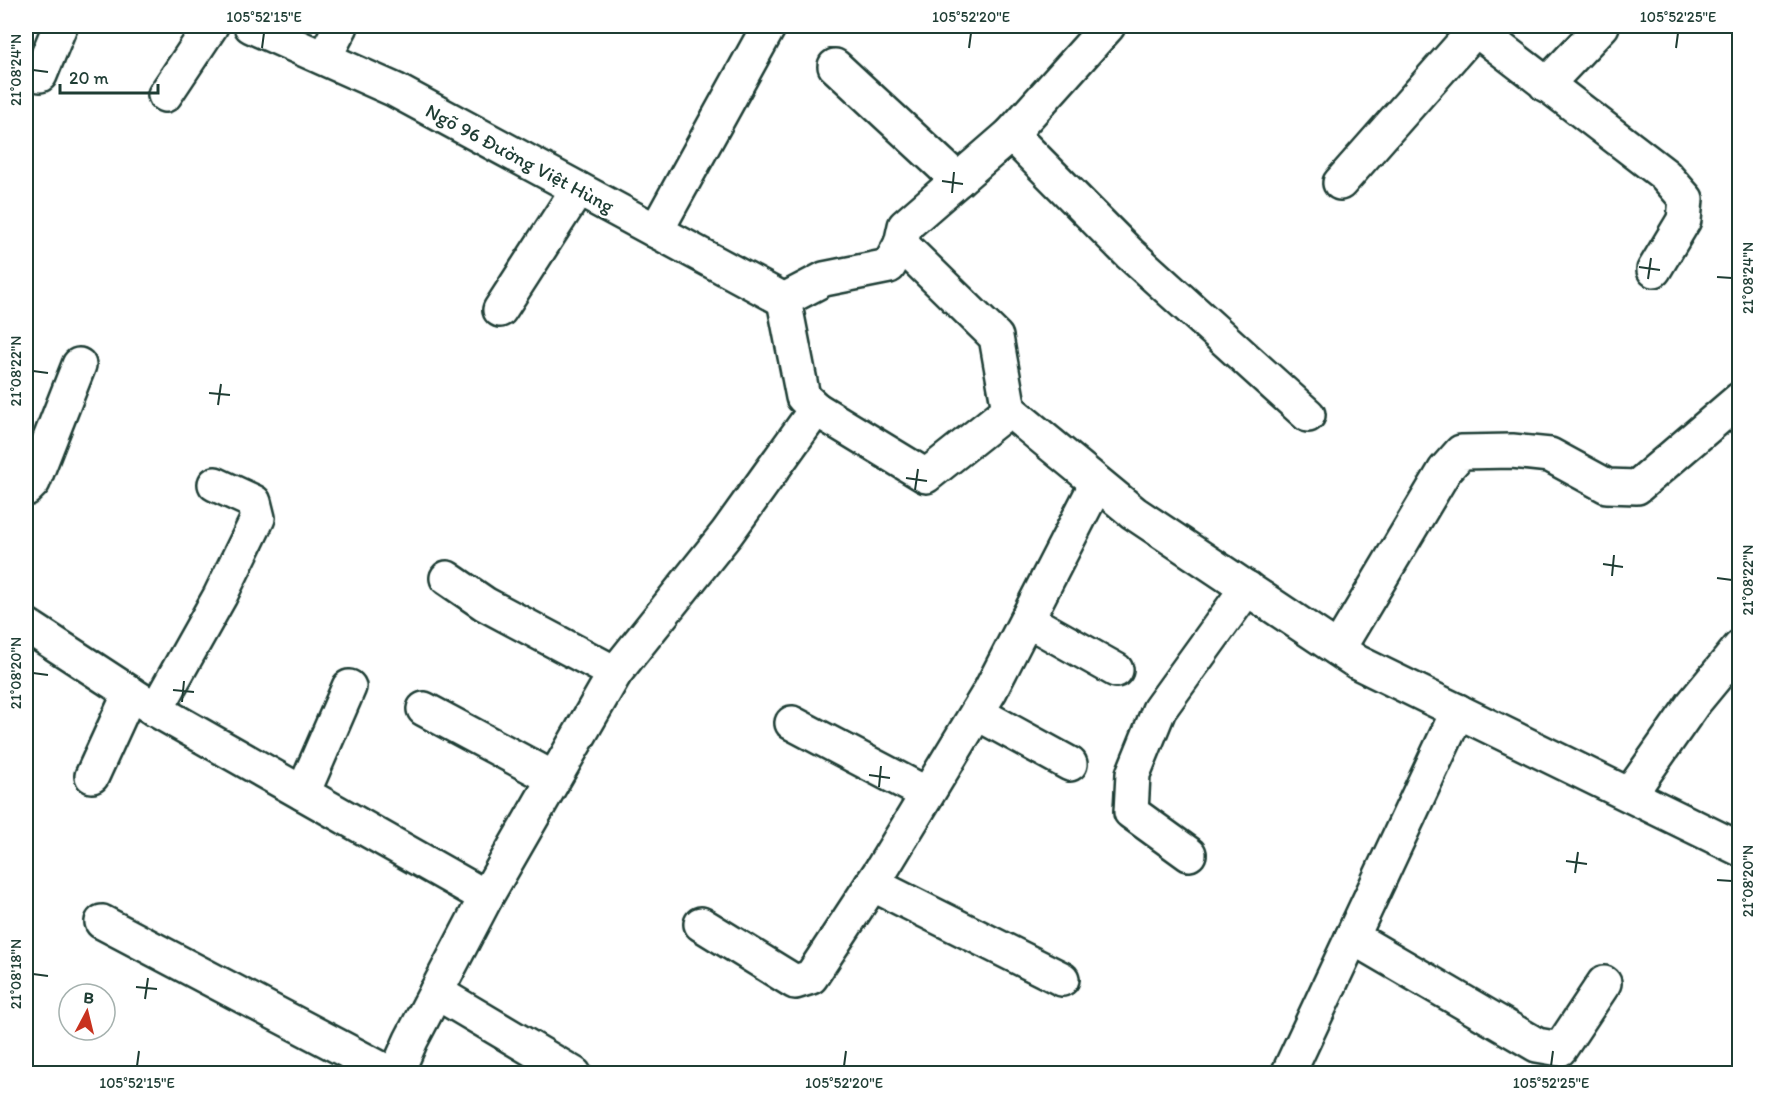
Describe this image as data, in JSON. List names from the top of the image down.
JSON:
{
  "streets": {
    "street": ["Ngõ 96 Đường Việt Hùng"]
  },
  "scale_bar": "20 m",
  "north": "top",
  "coordinates": [
    "105°52'15\"E",
    "105°52'20\"E",
    "105°52'25\"E",
    "21°08'24\"N",
    "21°08'22\"N",
    "21°08'20\"N",
    "21°08'18\"N"
  ]
}
